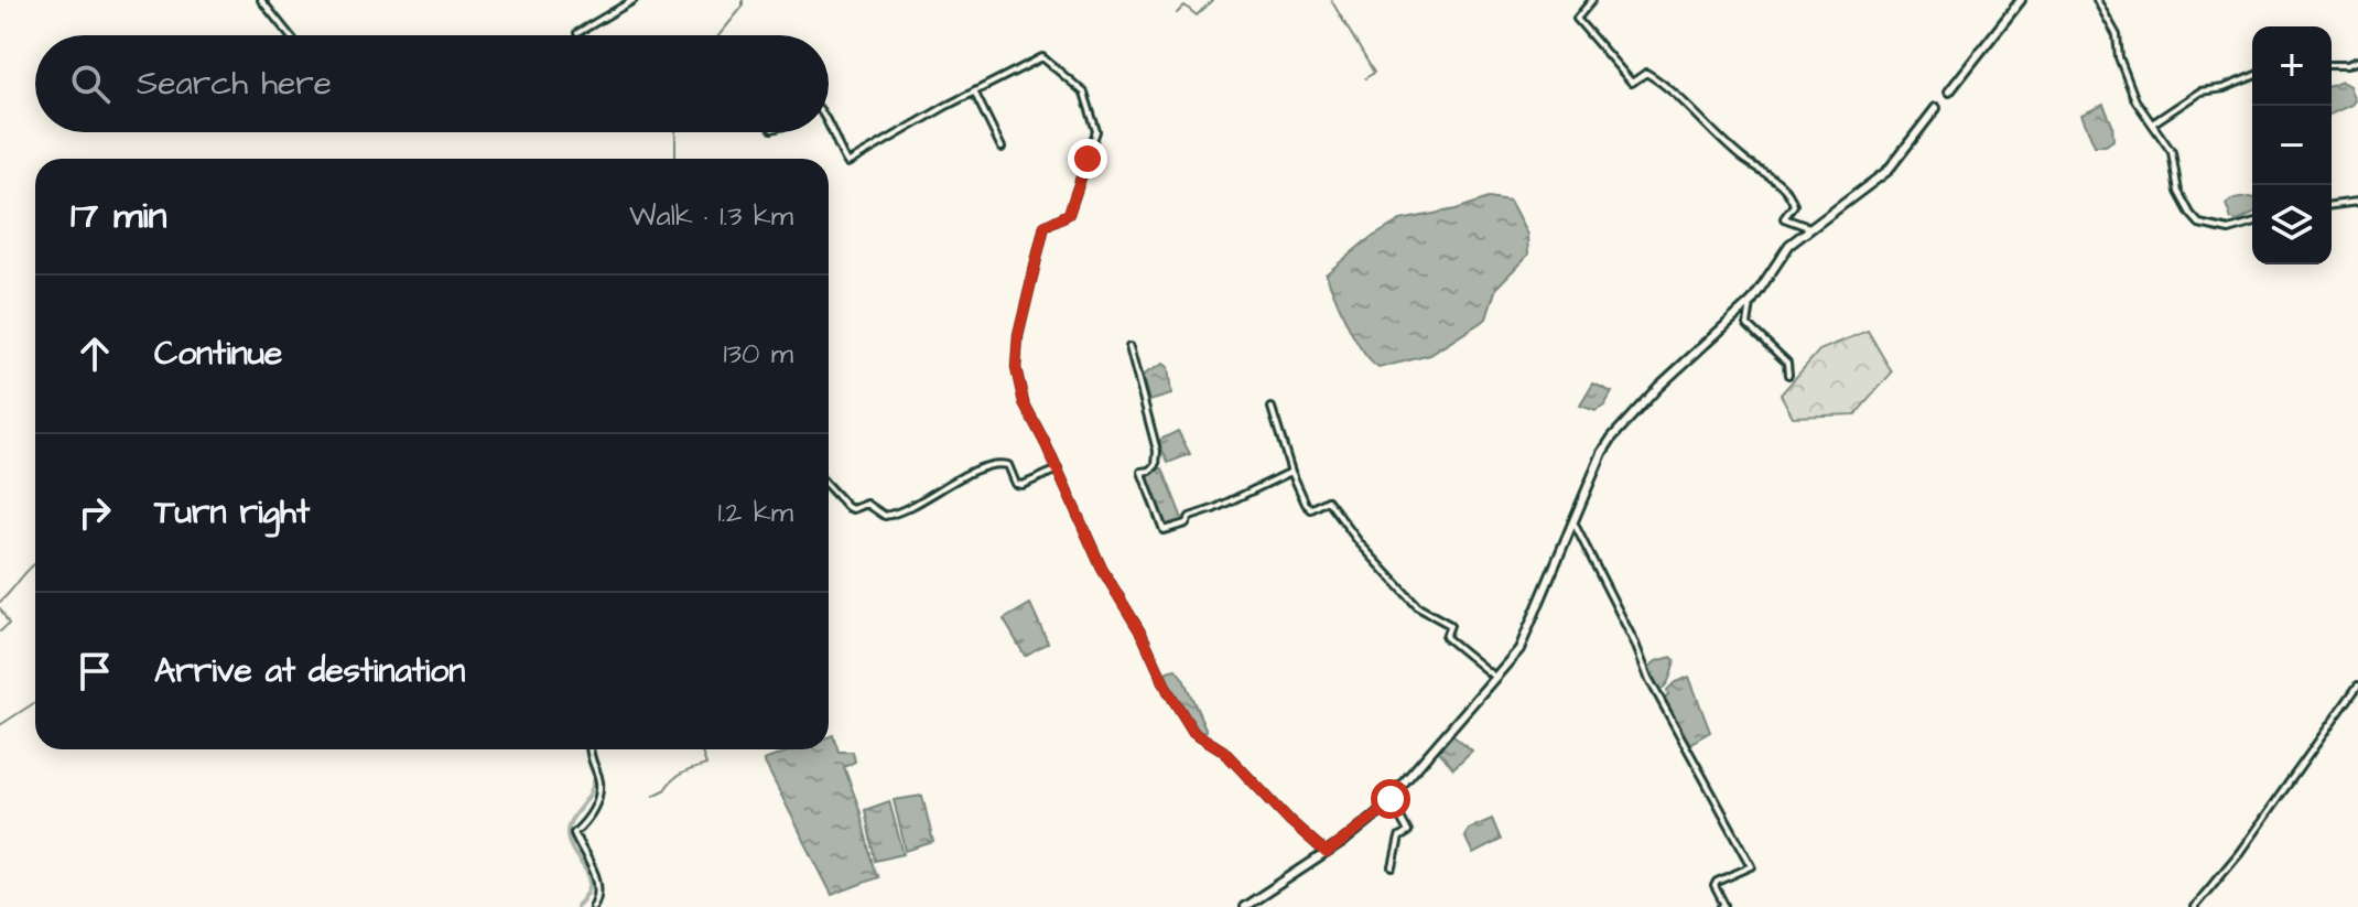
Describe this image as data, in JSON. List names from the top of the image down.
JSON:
{
  "page": {
    "map_buttons": ["+", "−"],
    "search": "Search here",
    "heading": ["17 min", "Walk · 1.3 km"],
    "list": [
      ["Continue", "130 m"],
      ["Turn right", "1.2 km"],
      "Arrive at destination"
    ]
  }
}
